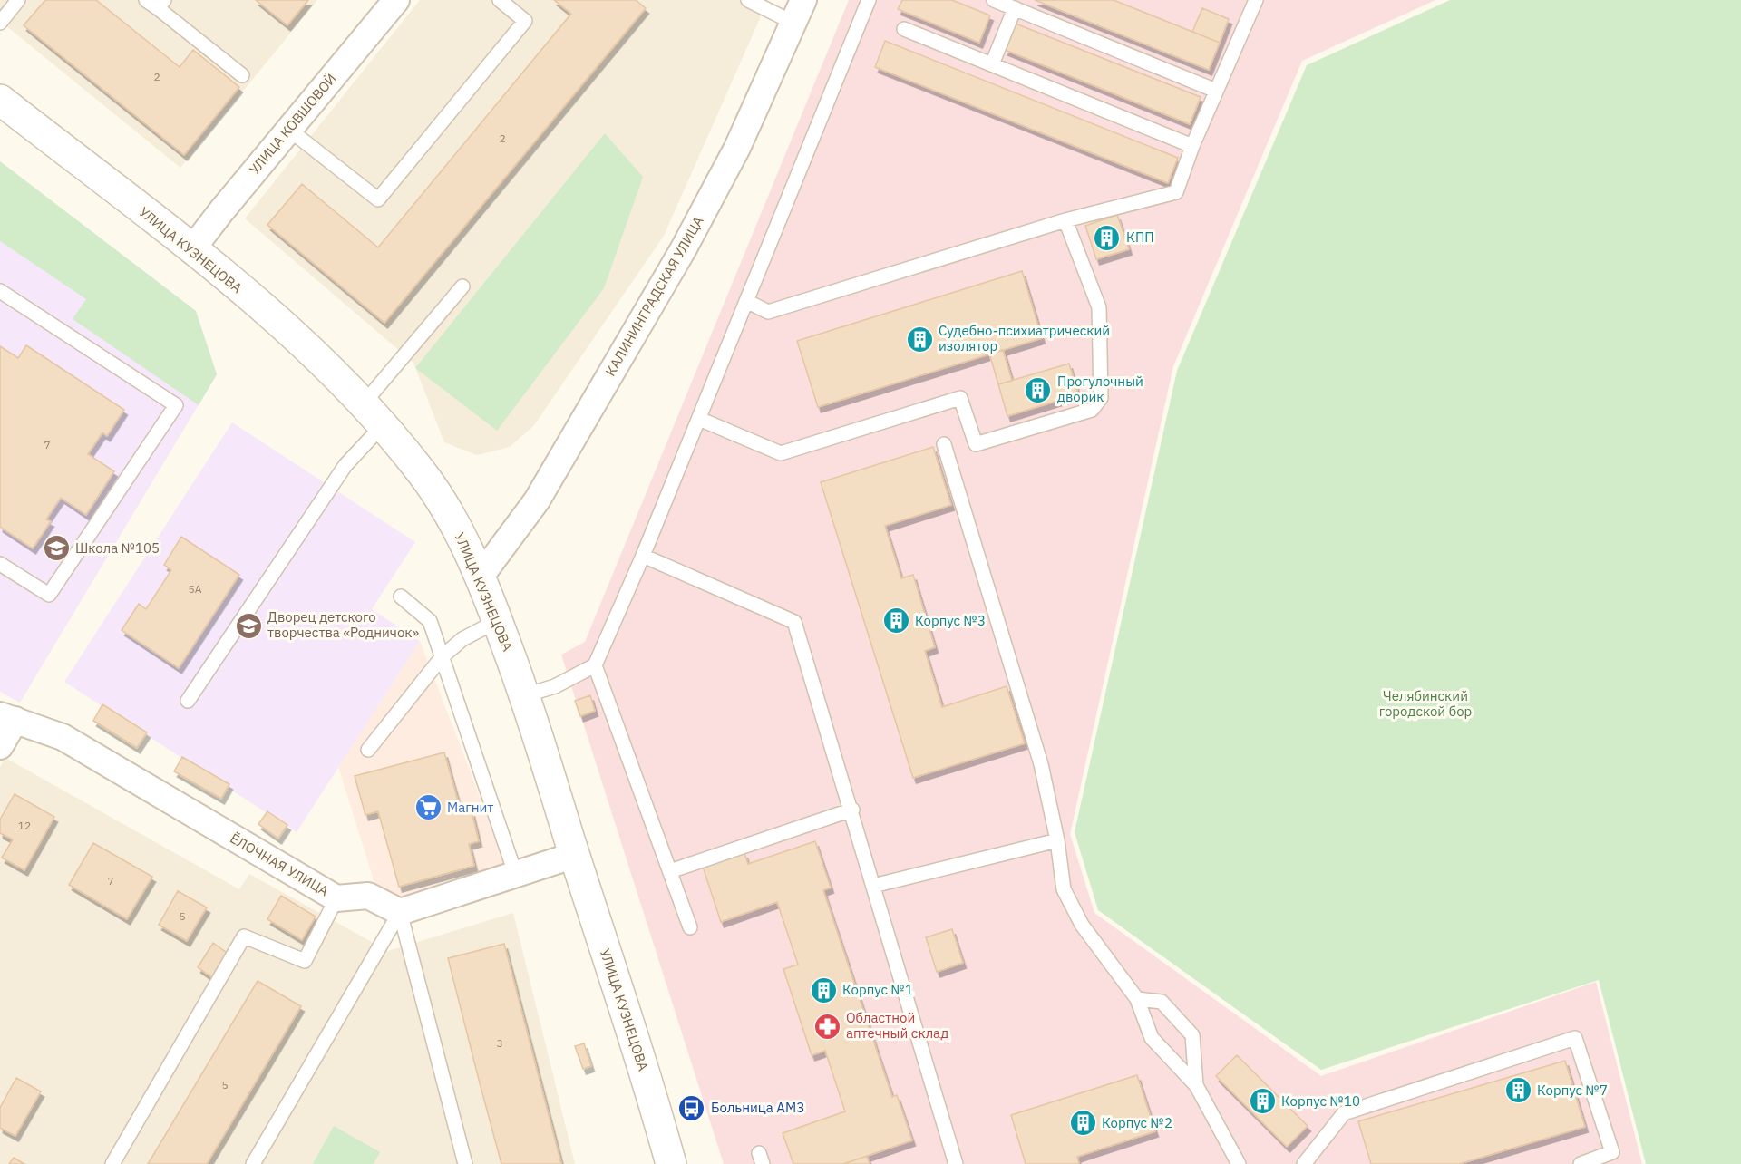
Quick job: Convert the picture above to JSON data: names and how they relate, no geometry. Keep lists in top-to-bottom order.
{
  "streets": {
    "street": [
      "УЛИЦА КОВШОВОЙ",
      "УЛИЦА КУЗНЕЦОВА",
      "КАЛИНИНГРАДСКАЯ УЛИЦА",
      "ЁЛОЧНАЯ УЛИЦА"
    ]
  },
  "crossings": [
    ["УЛИЦА КОВШОВОЙ", "УЛИЦА КУЗНЕЦОВА"],
    ["УЛИЦА КУЗНЕЦОВА", "КАЛИНИНГРАДСКАЯ УЛИЦА"]
  ],
  "parks": ["Челябинский городской бор"],
  "places": {
    "building": [
      "КПП",
      "Судебно-психиатрический изолятор",
      "Прогулочный дворик",
      "Корпус №3",
      "Корпус №1",
      "Корпус №7",
      "Корпус №10",
      "Корпус №2"
    ],
    "school or university": ["Школа №105", "Дворец детского творчества «Родничок»"],
    "supermarket": ["Магнит"],
    "pharmacy": ["Областной аптечный склад"],
    "bus stop": ["Больница АМЗ"]
  },
  "house_numbers": [
    "2",
    "2",
    "7",
    "5А",
    "12",
    "7",
    "5",
    "3",
    "5"
  ]
}
